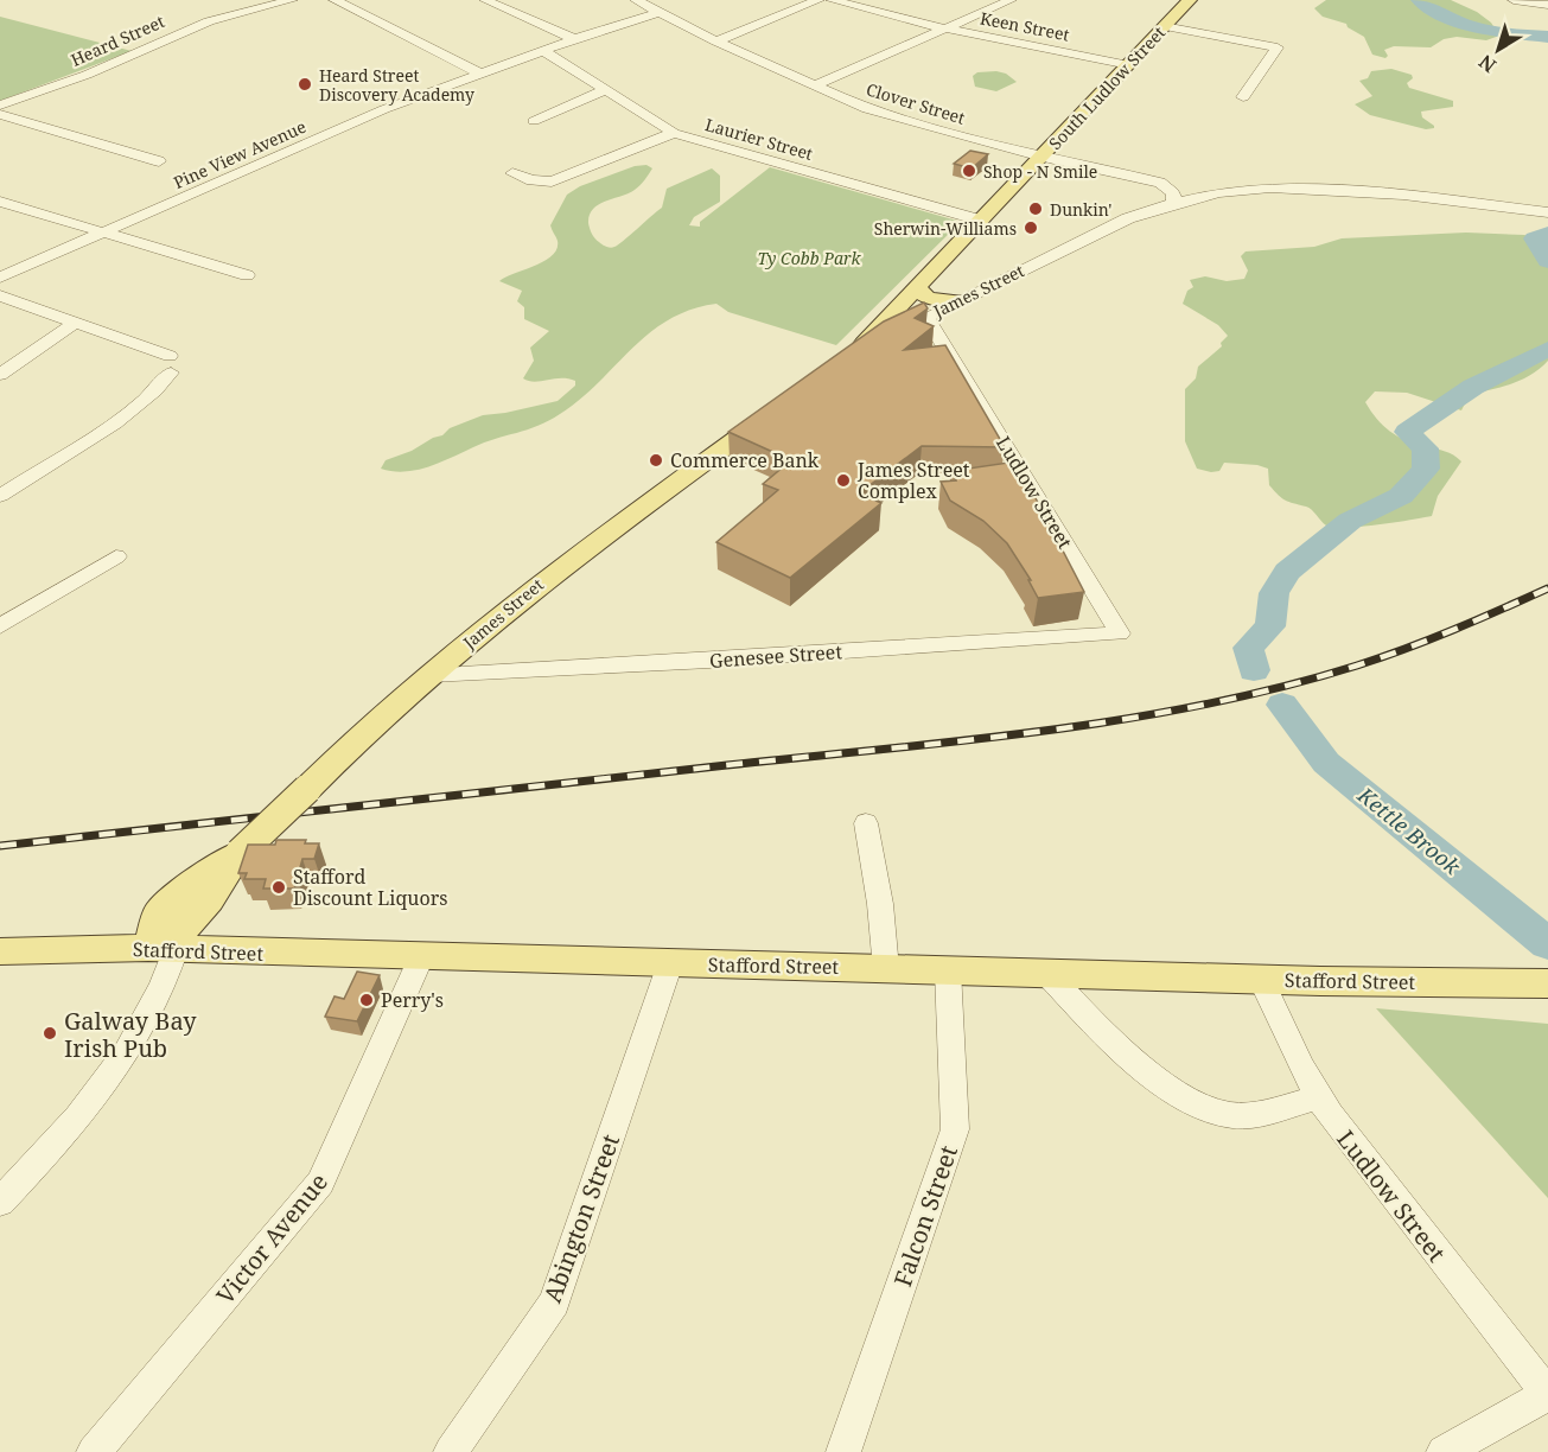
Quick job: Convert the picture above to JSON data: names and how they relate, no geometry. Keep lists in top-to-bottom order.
{
  "streets": {
    "main road": ["South Ludlow Street", "James Street", "Stafford Street"],
    "street": [
      "Keen Street",
      "Heard Street",
      "Clover Street",
      "Laurier Street",
      "Pine View Avenue",
      "Ludlow Street",
      "Genesee Street",
      "Falcon Street",
      "Abington Street",
      "Victor Avenue"
    ]
  },
  "crossings": [
    ["Keen Street", "South Ludlow Street"],
    ["South Ludlow Street", "Clover Street"],
    ["South Ludlow Street", "Laurier Street"],
    ["South Ludlow Street", "James Street"],
    ["Clover Street", "Pine View Avenue"],
    ["Clover Street", "James Street"],
    ["Laurier Street", "Pine View Avenue"],
    ["James Street", "Ludlow Street"],
    ["James Street", "Genesee Street"],
    ["James Street", "Stafford Street"],
    ["Ludlow Street", "Genesee Street"],
    ["Ludlow Street", "Stafford Street"],
    ["Stafford Street", "Falcon Street"],
    ["Stafford Street", "Abington Street"],
    ["Stafford Street", "Victor Avenue"]
  ],
  "water": ["Kettle Brook"],
  "parks": ["Ty Cobb Park"],
  "places": [
    "Heard Street Discovery Academy",
    "Shop - N Smile",
    "Dunkin'",
    "Sherwin-Williams",
    "Commerce Bank",
    "James Street Complex",
    "Stafford Discount Liquors",
    "Perry's",
    "Galway Bay Irish Pub"
  ],
  "north": "bottom left"
}
